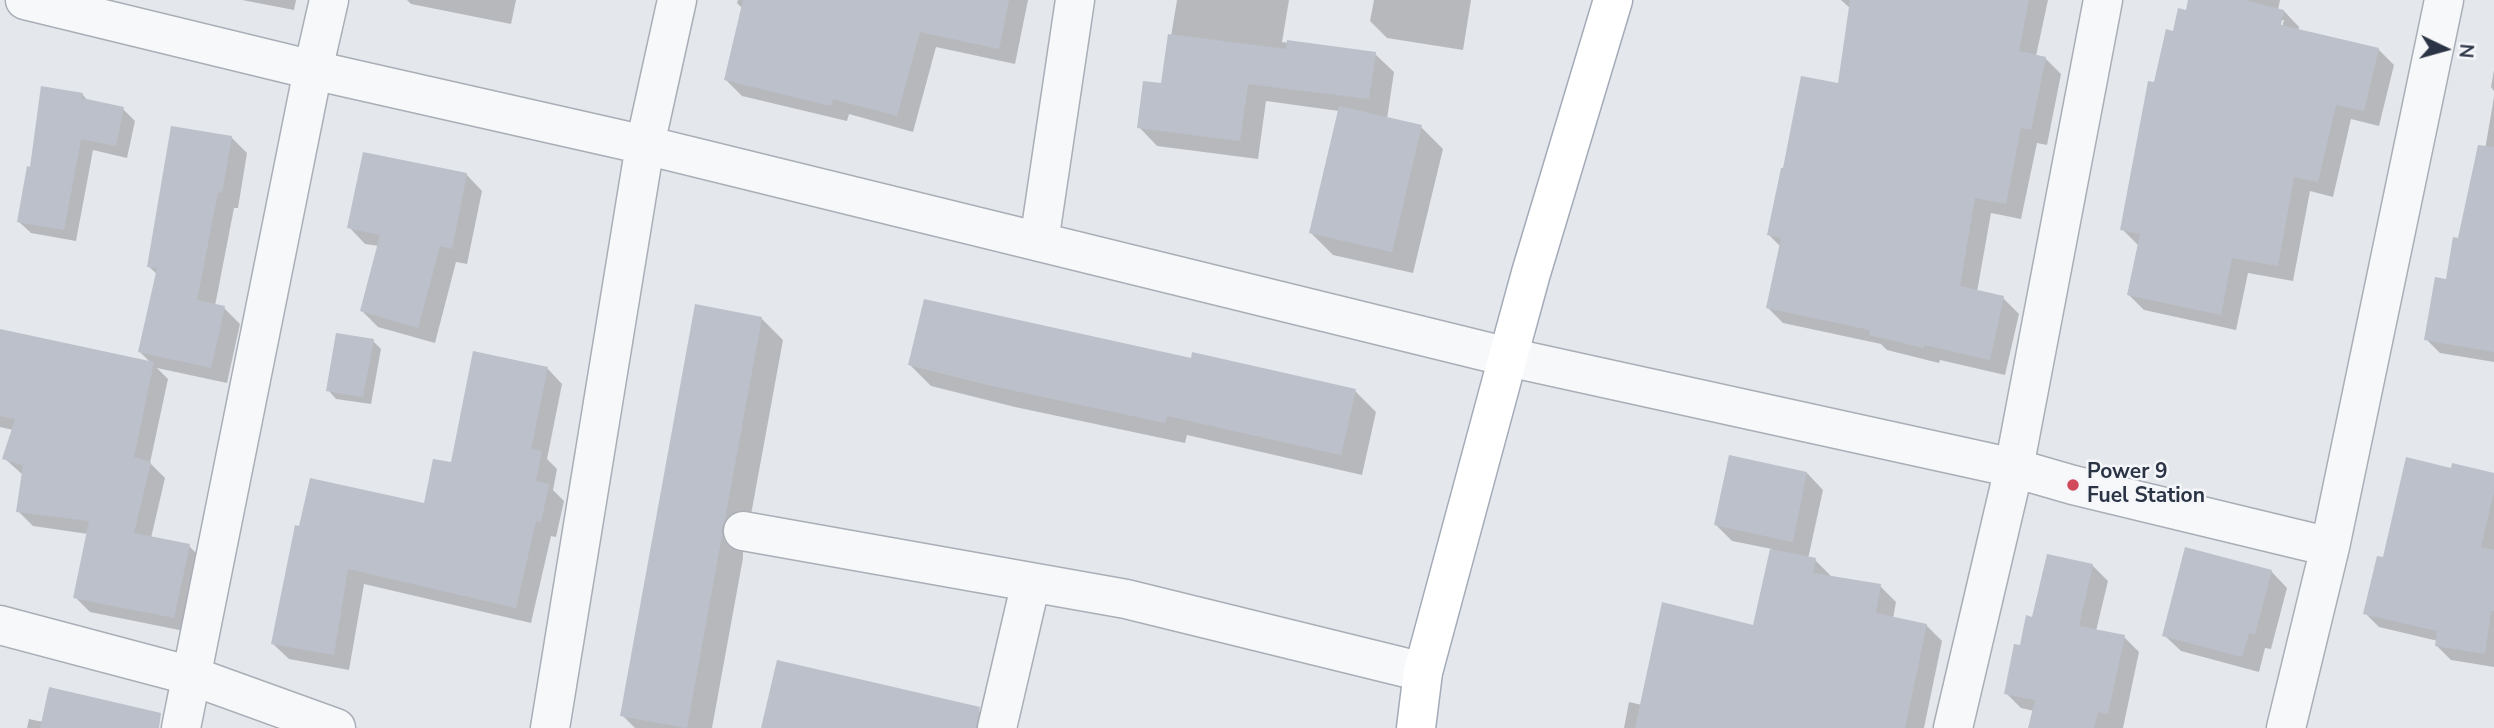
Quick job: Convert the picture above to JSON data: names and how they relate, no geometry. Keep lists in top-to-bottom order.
{
  "places": ["Power 9 Fuel Station"],
  "north": "right"
}
